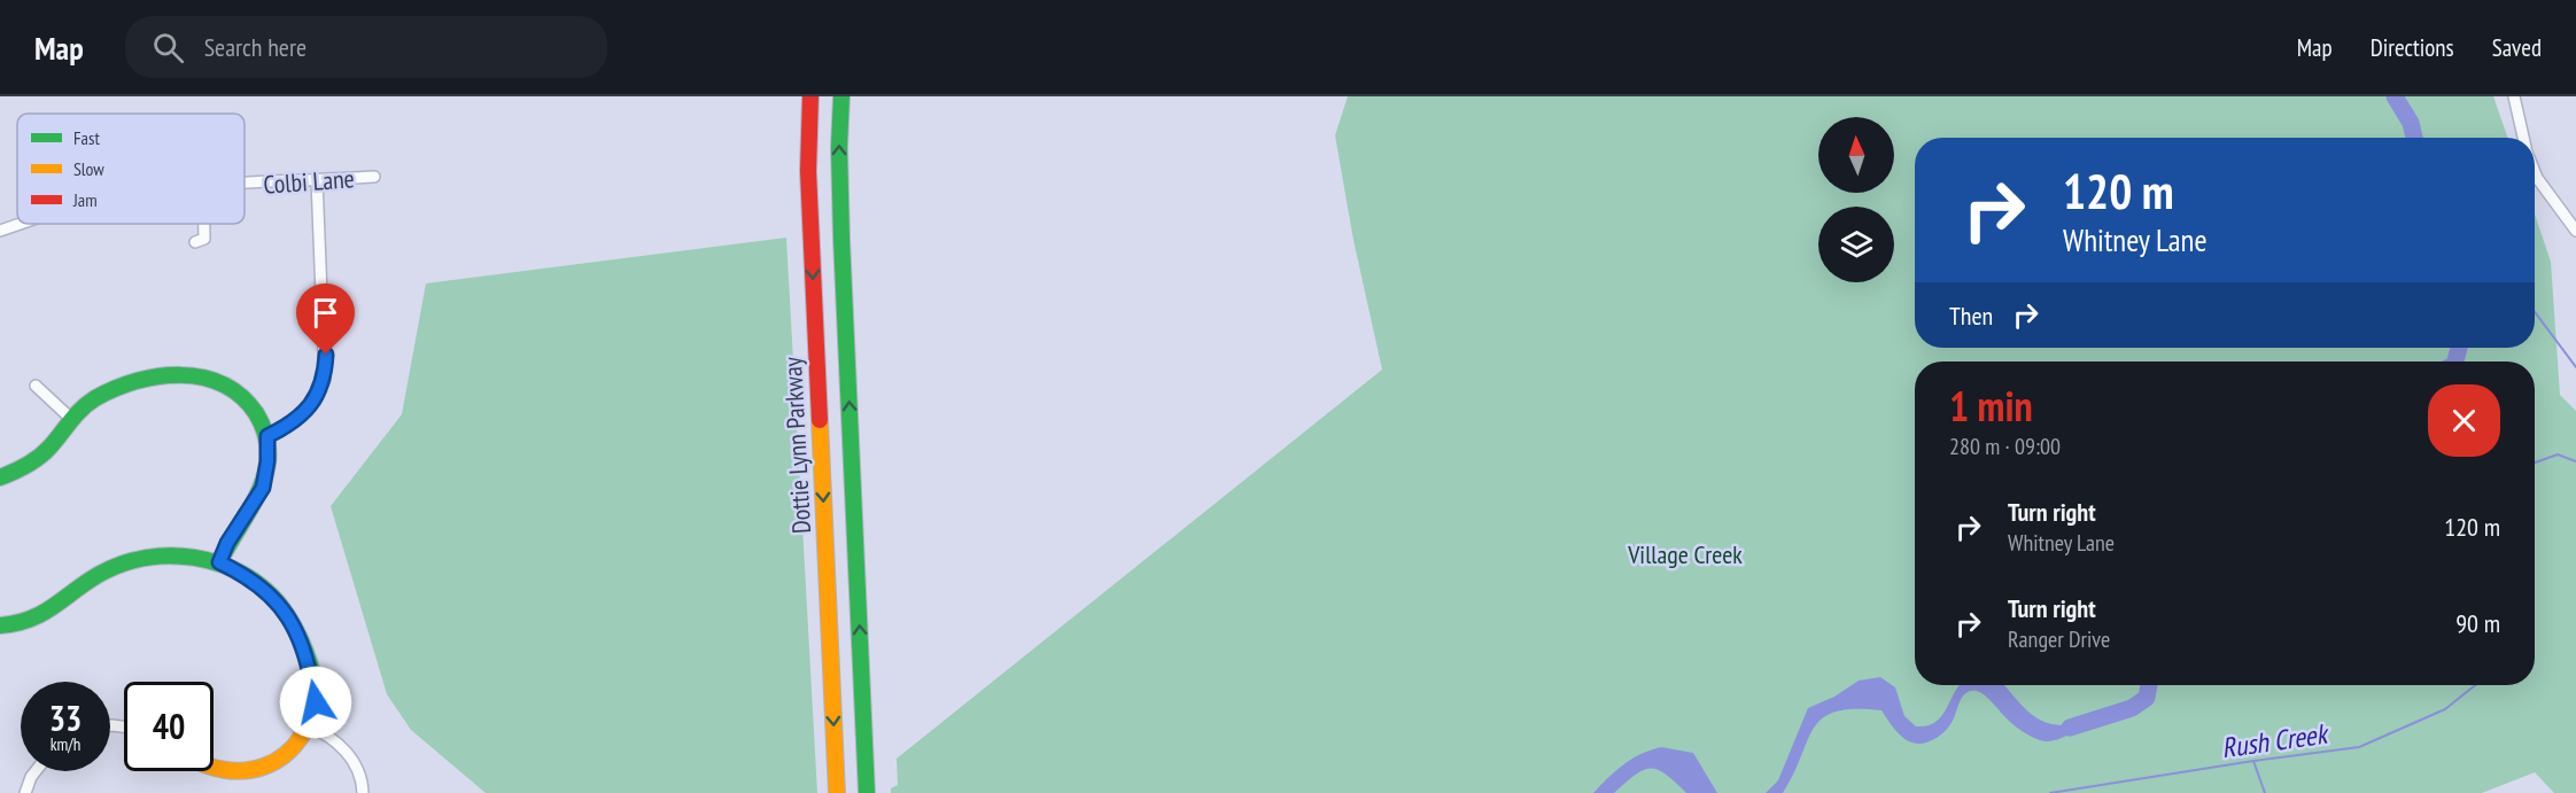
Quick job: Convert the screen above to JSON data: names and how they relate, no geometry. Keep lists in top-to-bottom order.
{
  "streets": {
    "main road": ["Dottie Lynn Parkway"],
    "street": ["Colbi Lane"]
  },
  "water": ["Rush Creek"],
  "parks": ["Village Creek"],
  "legend": ["Fast", "Slow", "Jam"],
  "north": "top",
  "page": {
    "header": "Map",
    "search": "Search here",
    "nav": ["Map", "Directions", "Saved"],
    "turn": ["120 m", "Whitney Lane"],
    "then": "Then",
    "heading": ["1 min", "280 m · 09:00"],
    "list": [
      {
        "name": "Turn right",
        "note": "Whitney Lane",
        "value": "120 m"
      },
      {
        "name": "Turn right",
        "note": "Ranger Drive",
        "value": "90 m"
      }
    ],
    "speed": "33 km/h",
    "limit": "40"
  }
}
